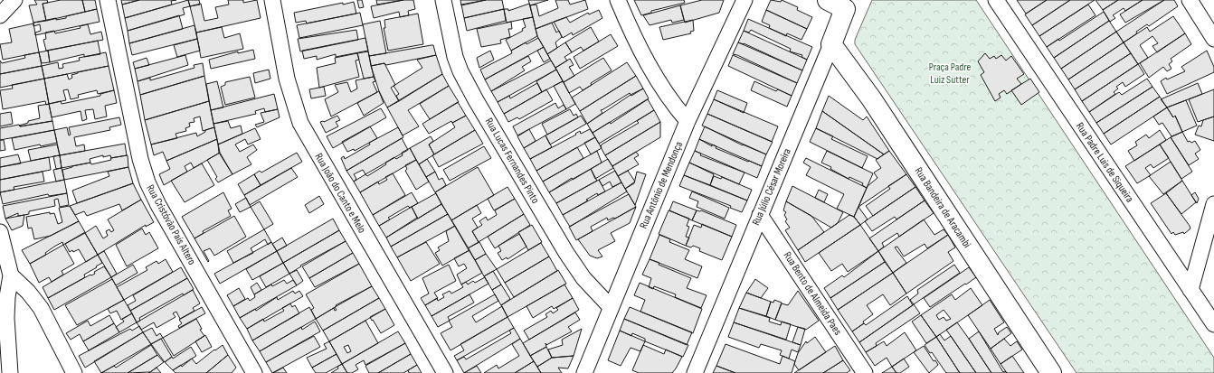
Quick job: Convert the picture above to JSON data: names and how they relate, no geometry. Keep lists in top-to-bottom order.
{
  "streets": {
    "street": [
      "Rua Lucas Fernandes Pinto",
      "Rua Padre Luis de Siqueira",
      "Rua Antônio de Mendonça",
      "Rua Júlio César Moreira",
      "Rua João do Canto e Melo",
      "Rua Bandeira de Aracambi",
      "Rua Cristóvão País Altero",
      "Rua Bento de Almeida Paes"
    ]
  },
  "crossings": [
    ["Rua Lucas Fernandes Pinto", "Rua Antônio de Mendonça"],
    ["Rua Júlio César Moreira", "Rua Bandeira de Aracambi"],
    ["Rua Júlio César Moreira", "Rua Bento de Almeida Paes"]
  ],
  "parks": ["Praça Padre Luiz Sutter"]
}
